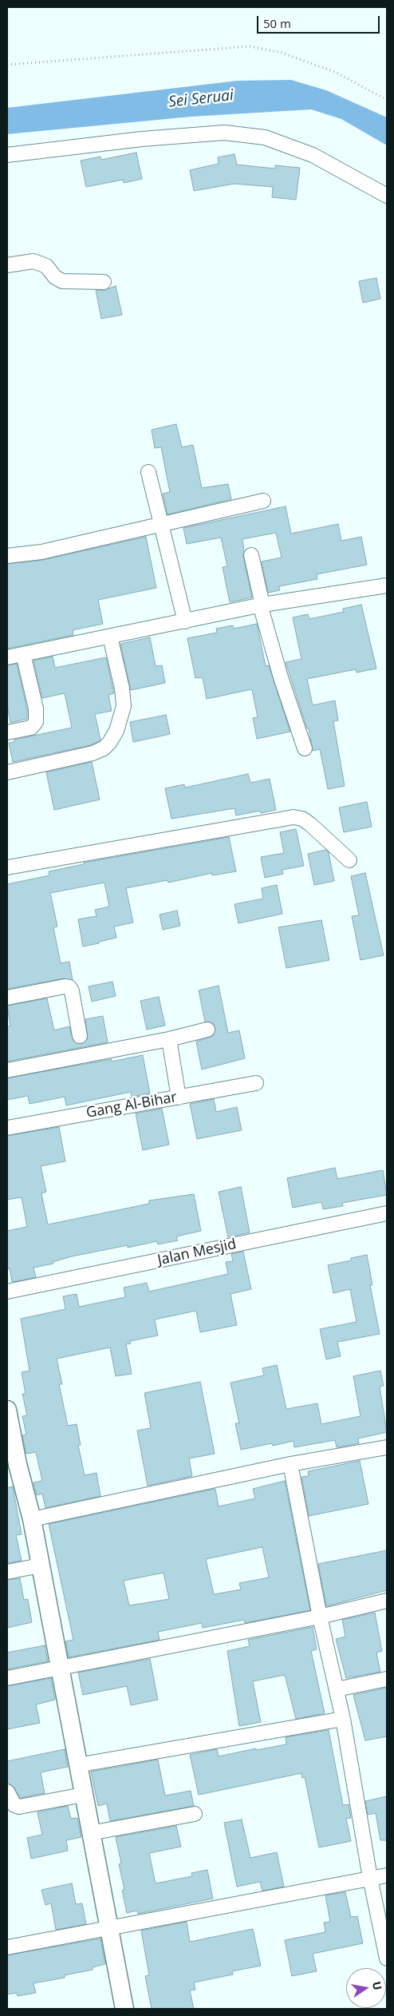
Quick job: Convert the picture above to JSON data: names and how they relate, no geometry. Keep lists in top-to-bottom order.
{
  "streets": {
    "street": ["Gang Al-Bihar", "Jalan Mesjid"]
  },
  "water": ["Sei Seruai"],
  "scale_bar": "50 m",
  "north": "right"
}
